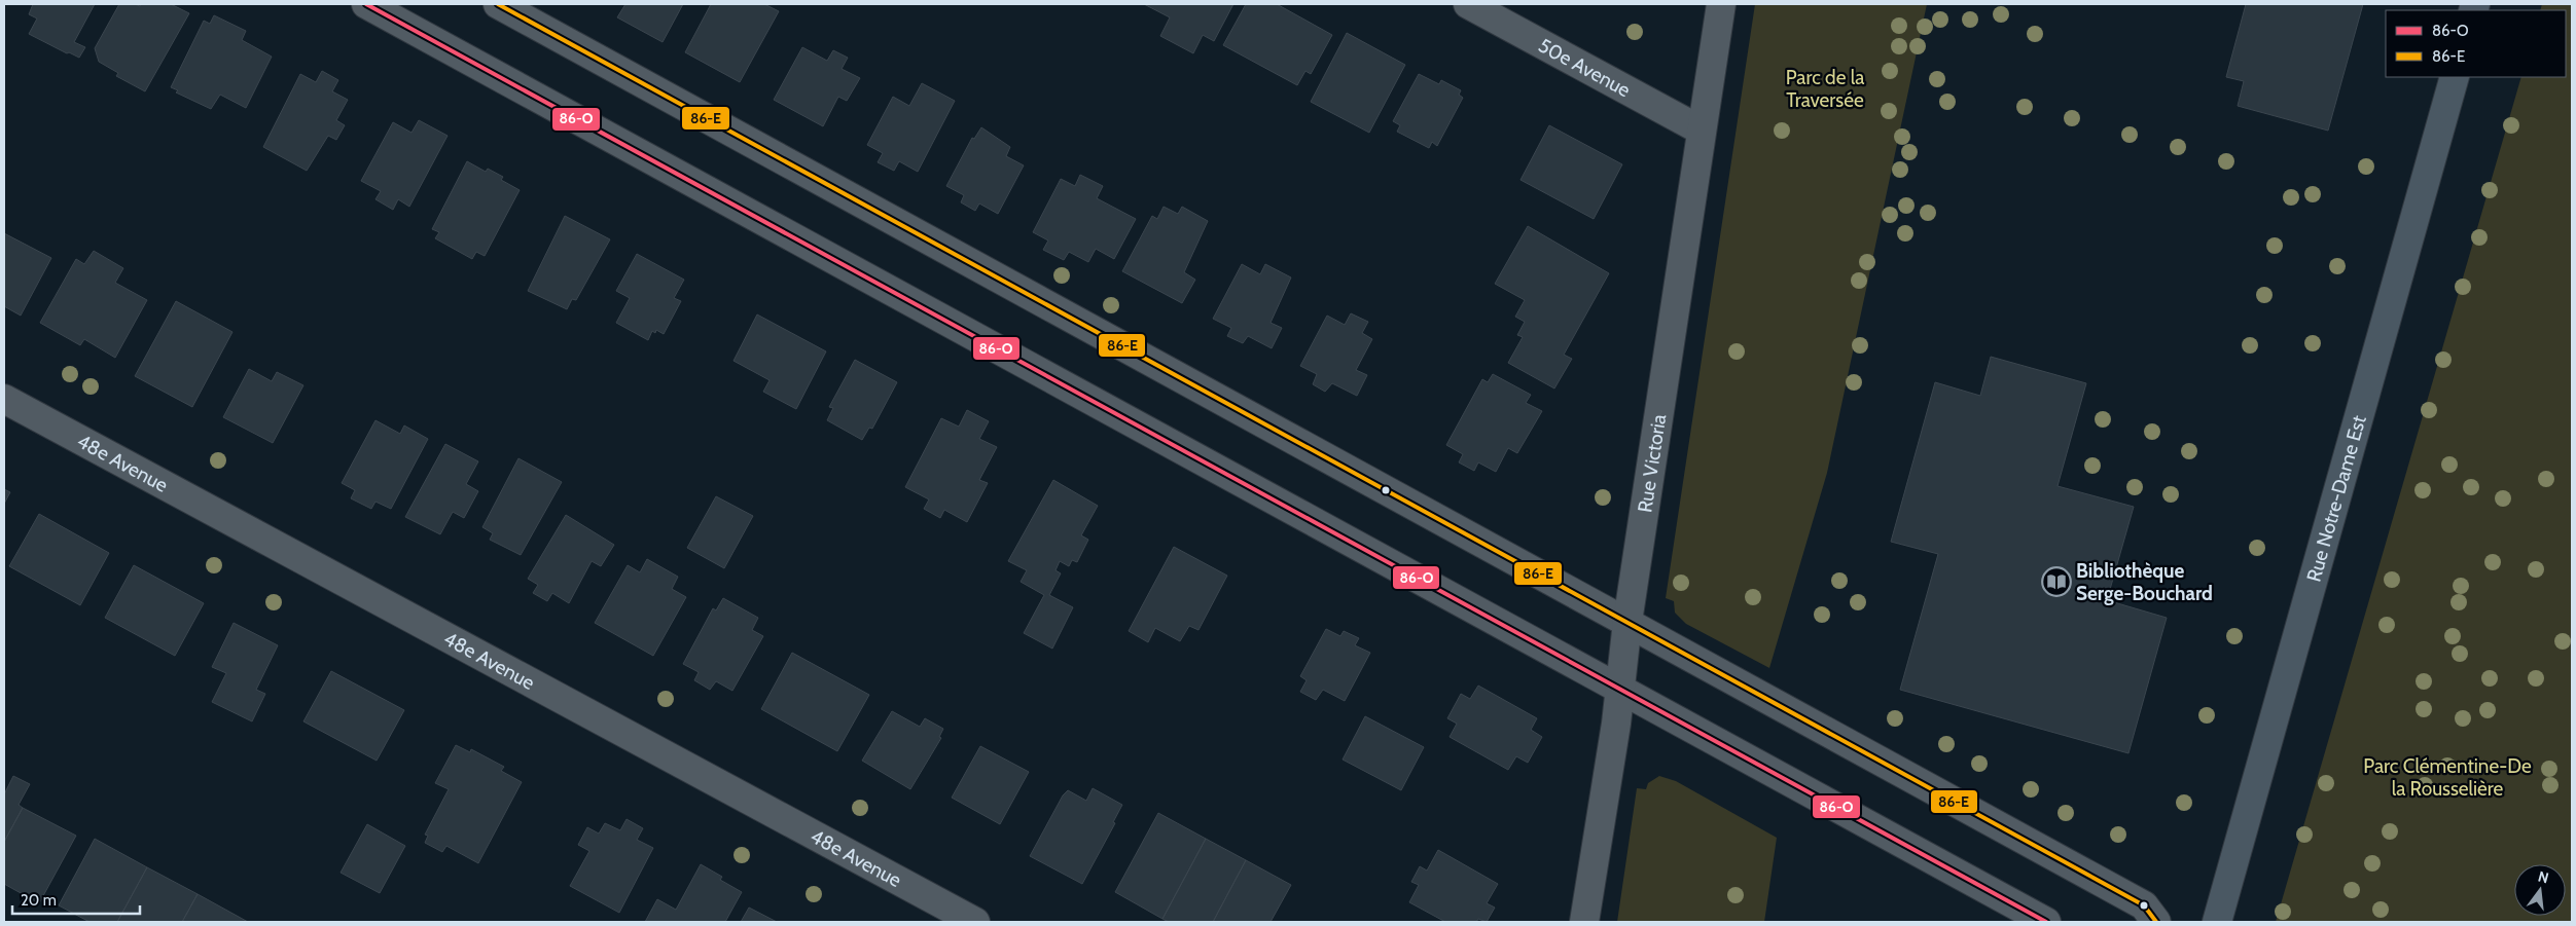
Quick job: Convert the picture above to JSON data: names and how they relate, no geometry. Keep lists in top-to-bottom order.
{
  "streets": {
    "main road": ["Rue Notre-Dame Est"],
    "street": ["50e Avenue", "Rue Victoria", "48e Avenue"]
  },
  "crossings": [
    ["50e Avenue", "Rue Victoria"]
  ],
  "parks": ["Parc de la Traversée", "Parc Clémentine-De la Rousselière"],
  "places": {
    "library": ["Bibliothèque Serge-Bouchard"]
  },
  "lines": ["transit line 86-O", "transit line 86-E"],
  "legend": ["86-O", "86-E"],
  "scale_bar": "20 m",
  "north": "top"
}
